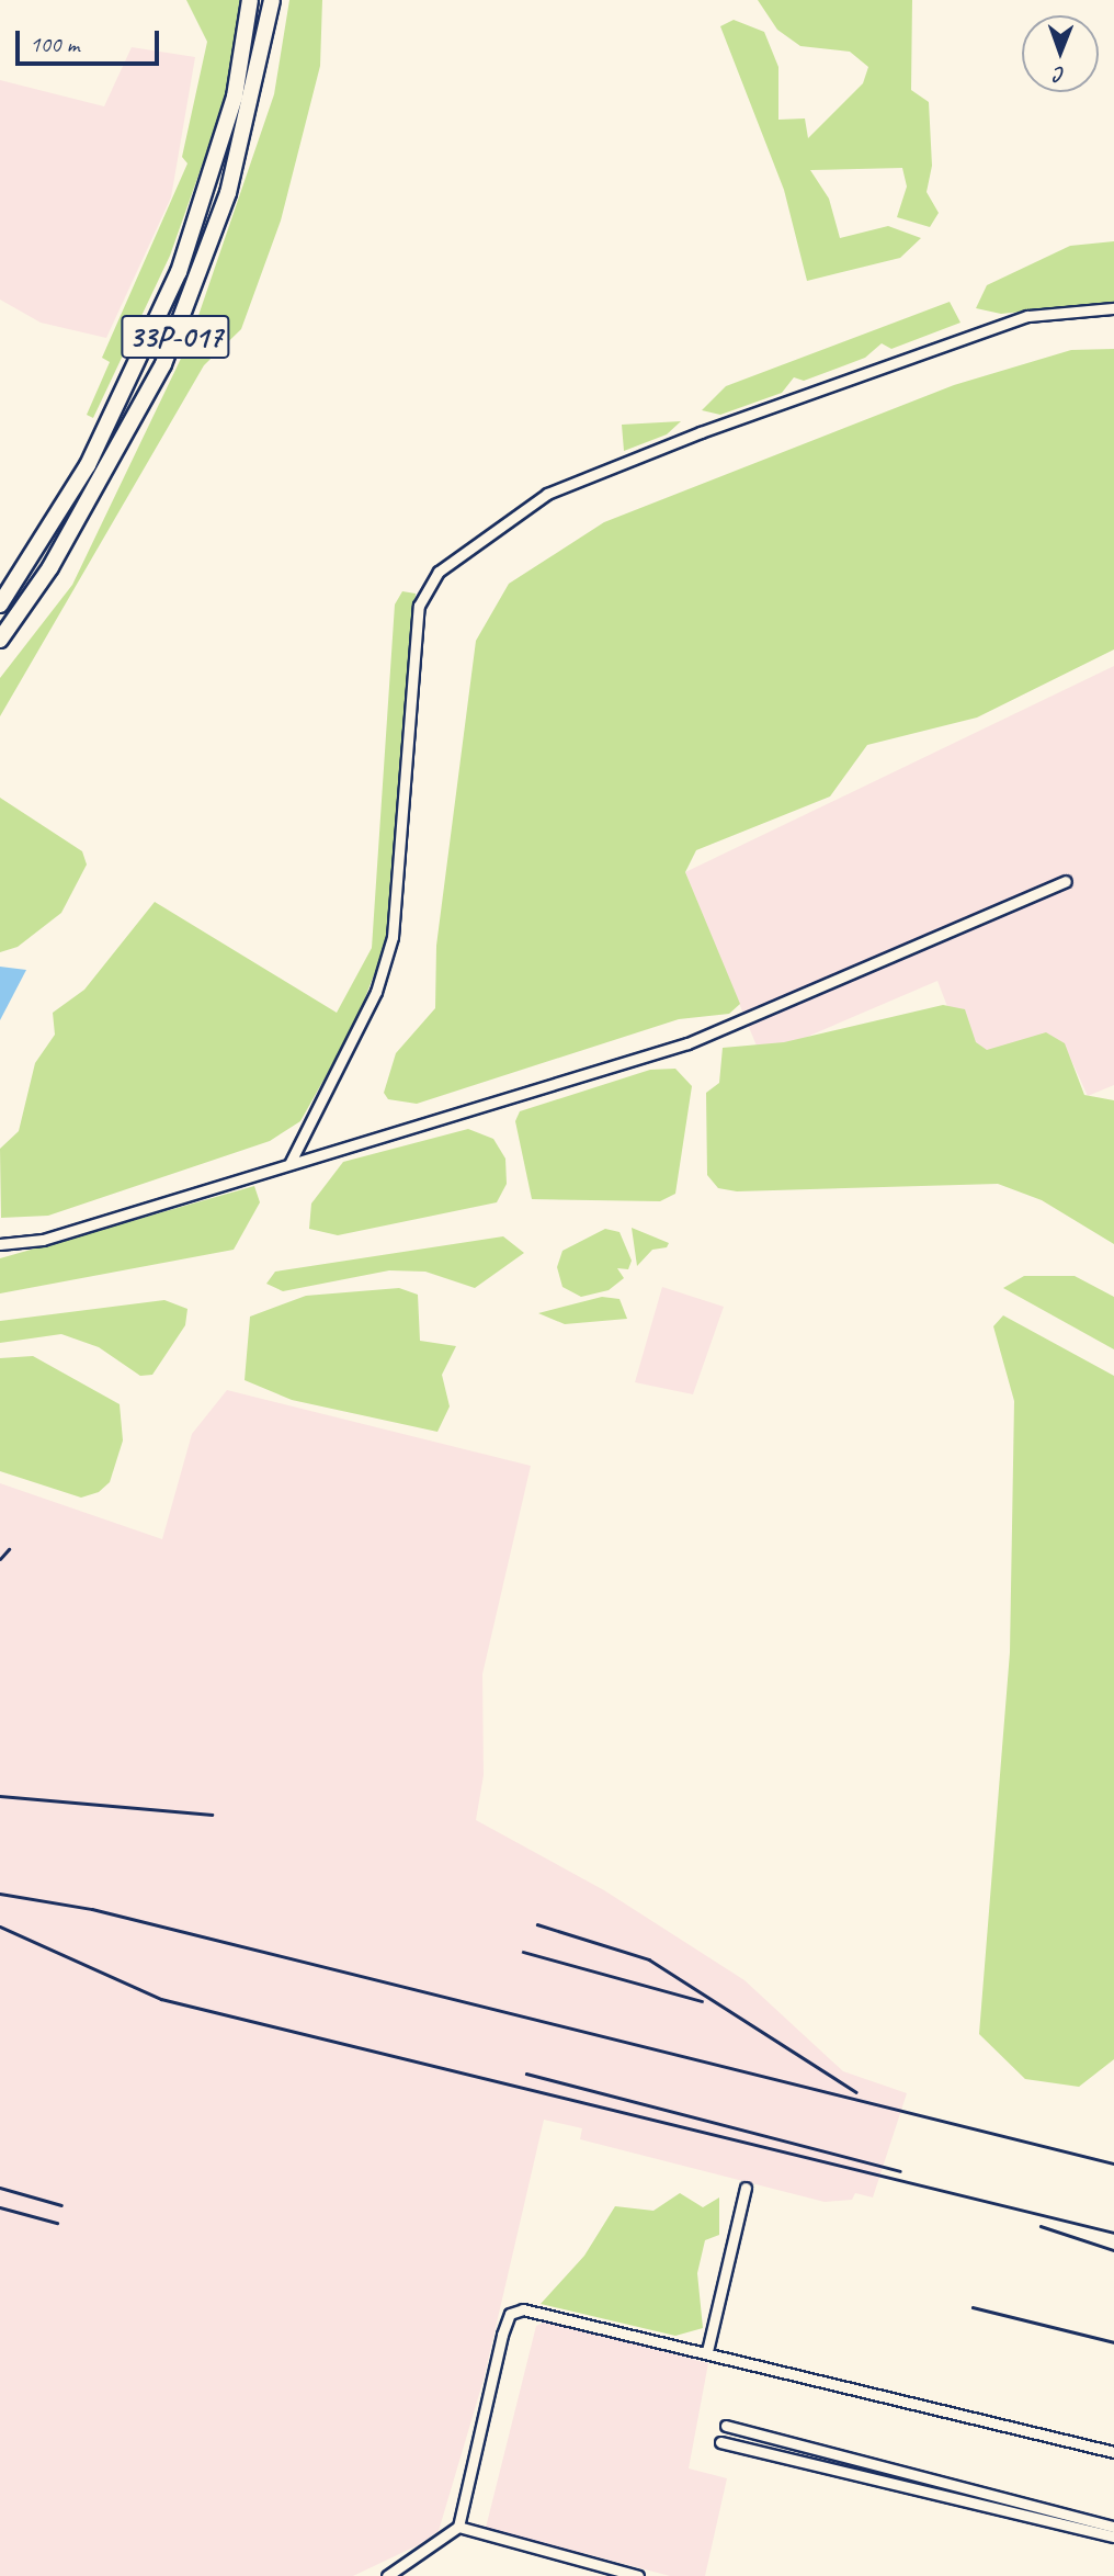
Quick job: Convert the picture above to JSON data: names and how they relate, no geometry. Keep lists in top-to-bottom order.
{
  "streets": {
    "highway": ["33Р-017"]
  },
  "scale_bar": "100 m",
  "north": "bottom"
}
